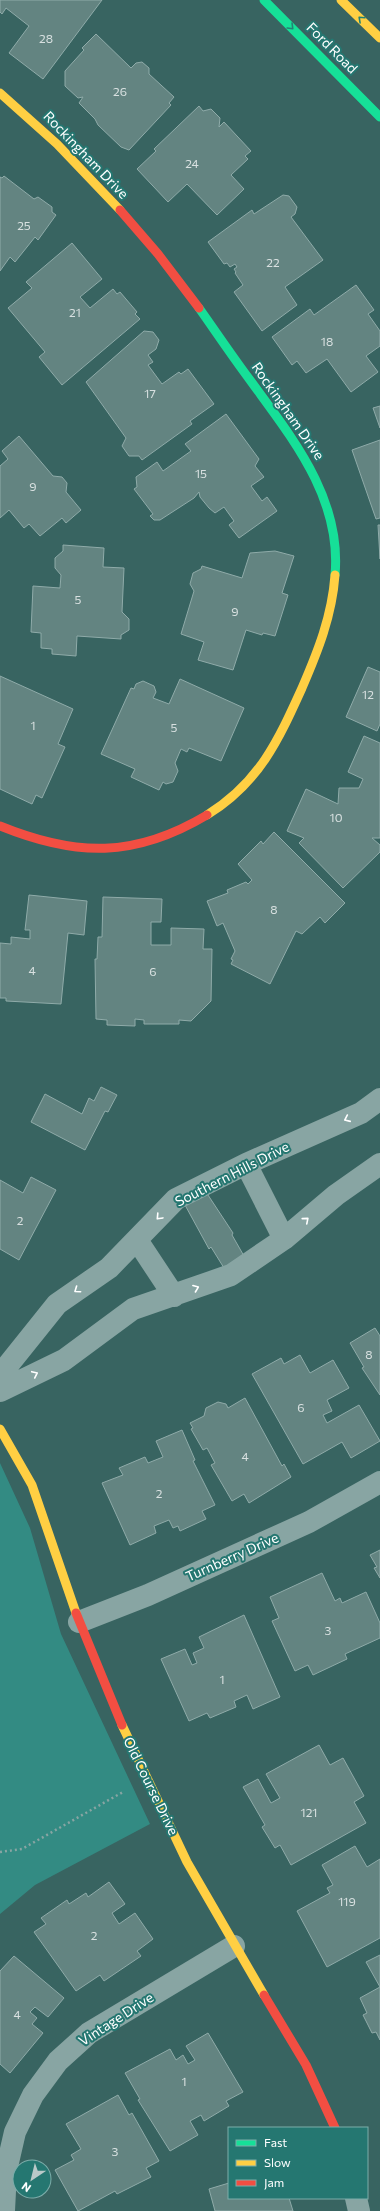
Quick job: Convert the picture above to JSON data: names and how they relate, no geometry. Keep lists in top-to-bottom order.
{
  "streets": {
    "street": [
      "Ford Road",
      "Rockingham Drive",
      "Southern Hills Drive",
      "Turnberry Drive",
      "Old Course Drive",
      "Vintage Drive"
    ]
  },
  "crossings": [
    ["Turnberry Drive", "Old Course Drive"],
    ["Old Course Drive", "Vintage Drive"]
  ],
  "house_numbers": [
    "28",
    "26",
    "24",
    "25",
    "22",
    "21",
    "18",
    "17",
    "15",
    "9",
    "5",
    "9",
    "12",
    "1",
    "5",
    "10",
    "8",
    "4",
    "6",
    "2",
    "8",
    "6",
    "4",
    "2",
    "3",
    "1",
    "121",
    "119",
    "2",
    "4",
    "1",
    "3"
  ],
  "legend": ["Fast", "Slow", "Jam"],
  "north": "bottom left"
}
